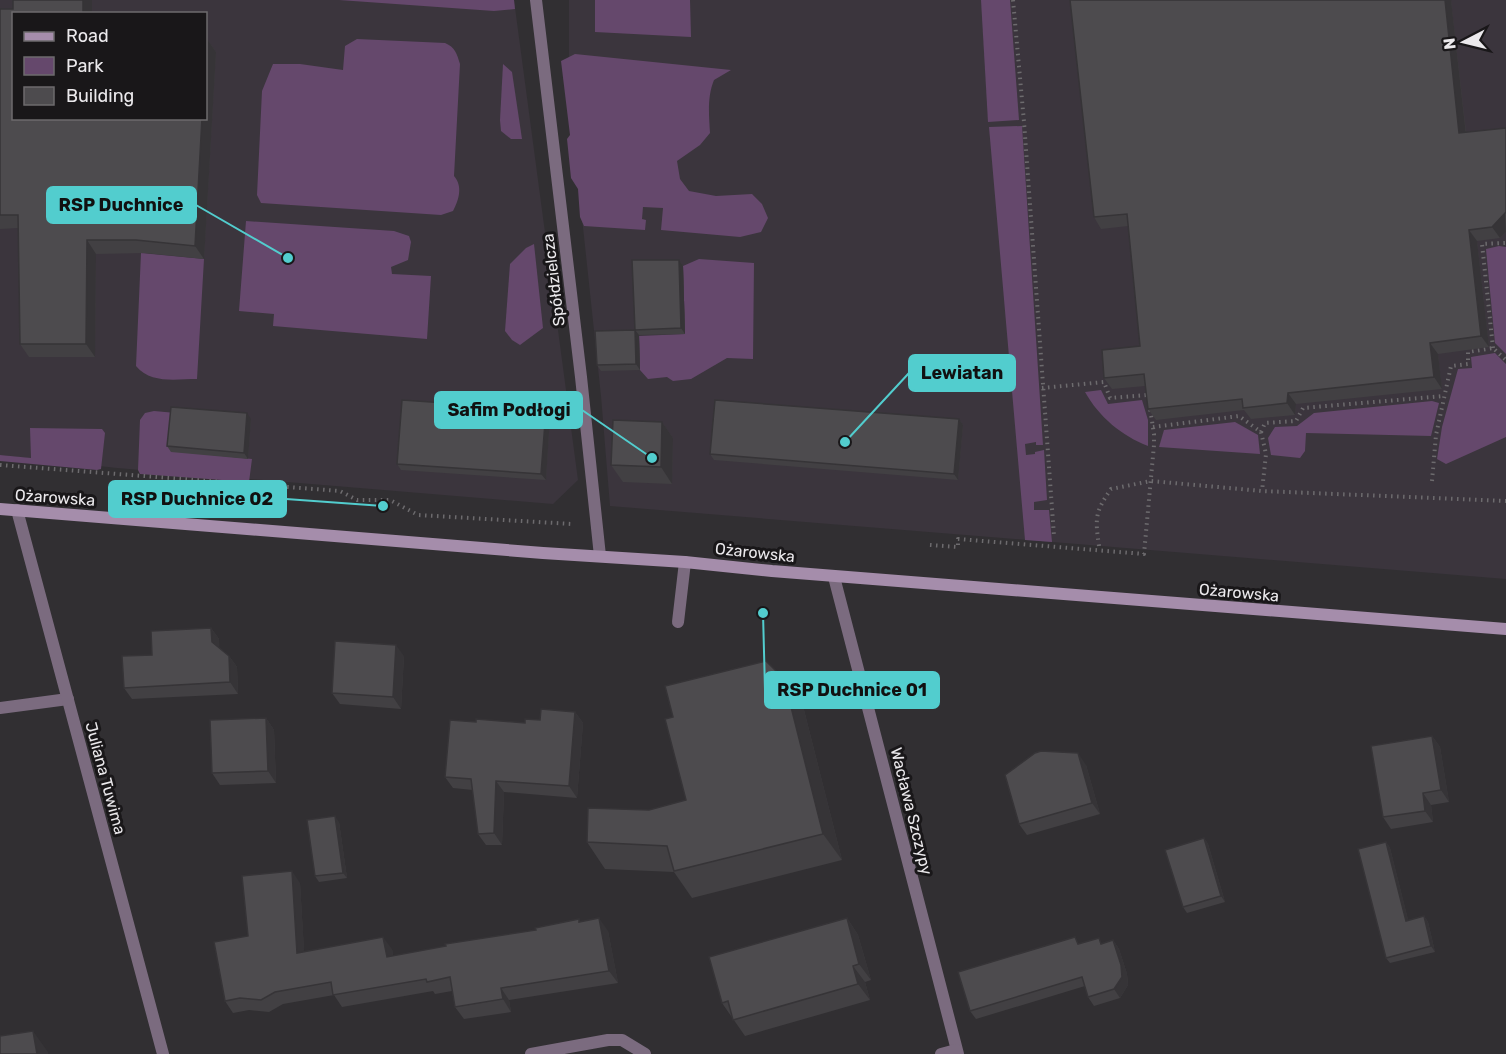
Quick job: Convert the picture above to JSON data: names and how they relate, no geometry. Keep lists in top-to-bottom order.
{
  "streets": {
    "main road": ["Ożarowska"],
    "street": ["Spółdzielcza", "Juliana Tuwima", "Wacława Szczypy"]
  },
  "crossings": [
    ["Spółdzielcza", "Ożarowska"],
    ["Ożarowska", "Juliana Tuwima"],
    ["Ożarowska", "Wacława Szczypy"]
  ],
  "places": [
    "RSP Duchnice",
    "Lewiatan",
    "Safim Podłogi",
    "RSP Duchnice 02",
    "RSP Duchnice 01"
  ],
  "legend": ["Road", "Park", "Building"],
  "north": "left"
}
